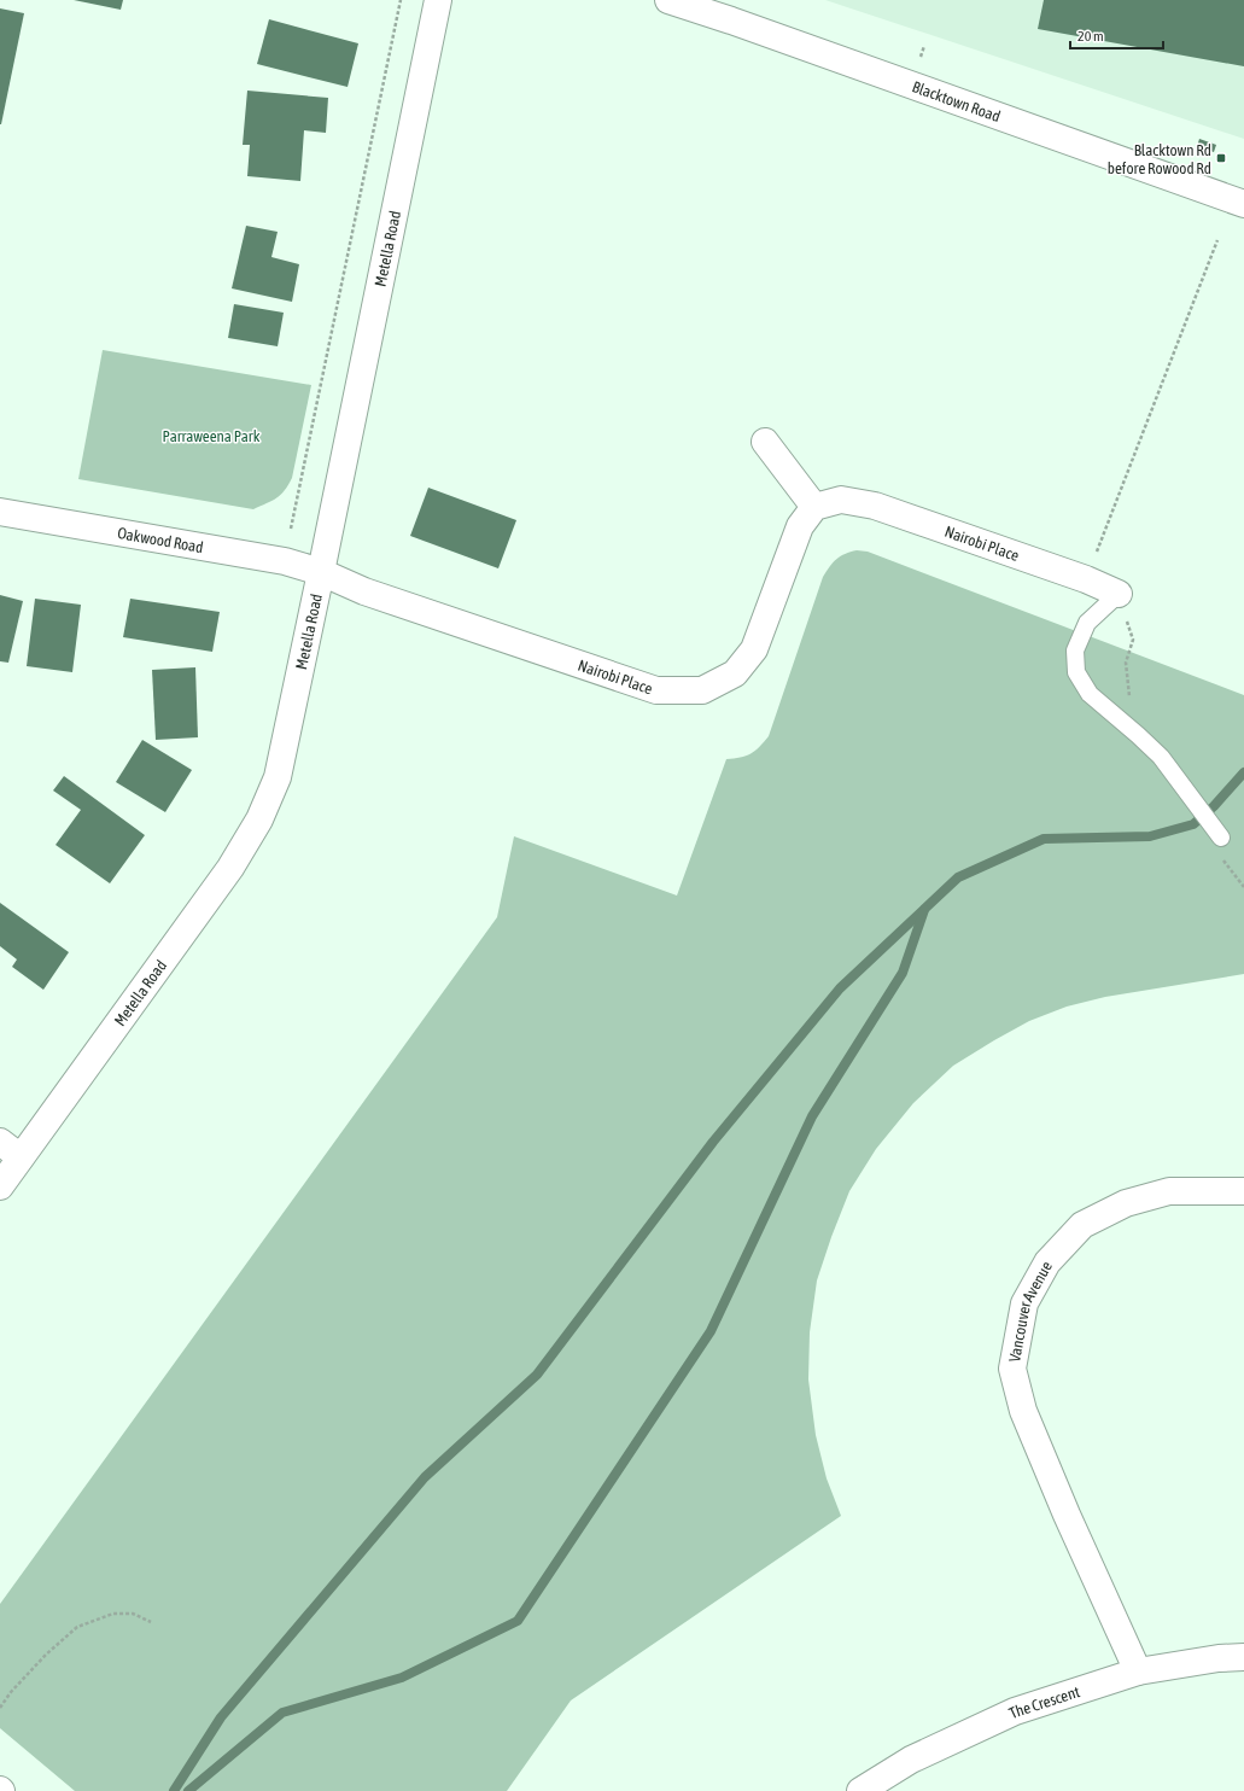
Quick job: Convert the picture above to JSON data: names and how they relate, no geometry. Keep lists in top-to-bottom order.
{
  "streets": {
    "street": [
      "Blacktown Road",
      "Metella Road",
      "Oakwood Road",
      "Nairobi Place",
      "Vancouver Avenue",
      "The Crescent"
    ]
  },
  "crossings": [
    ["Metella Road", "Oakwood Road"],
    ["Metella Road", "Nairobi Place"],
    ["Oakwood Road", "Nairobi Place"],
    ["Vancouver Avenue", "The Crescent"]
  ],
  "parks": ["Parraweena Park"],
  "places": {
    "transit": ["Blacktown Rd before Rowood Rd"]
  },
  "scale_bar": "20 m"
}
